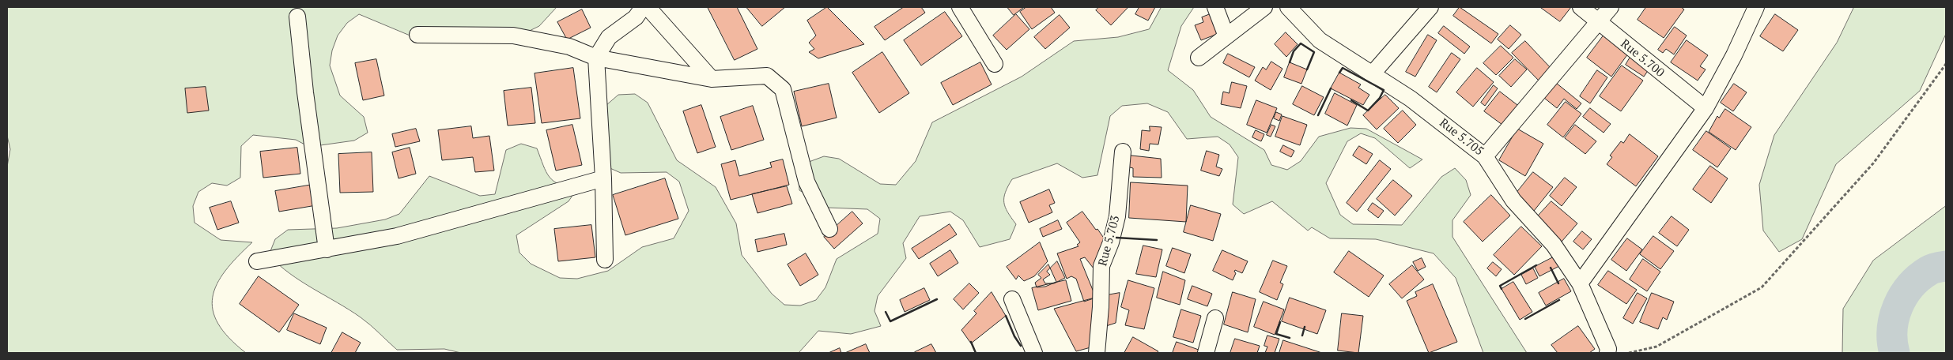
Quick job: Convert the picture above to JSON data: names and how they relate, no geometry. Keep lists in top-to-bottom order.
{
  "streets": {
    "street": ["Rue 5.700", "Rue 5.705", "Rue 5.703"]
  }
}
